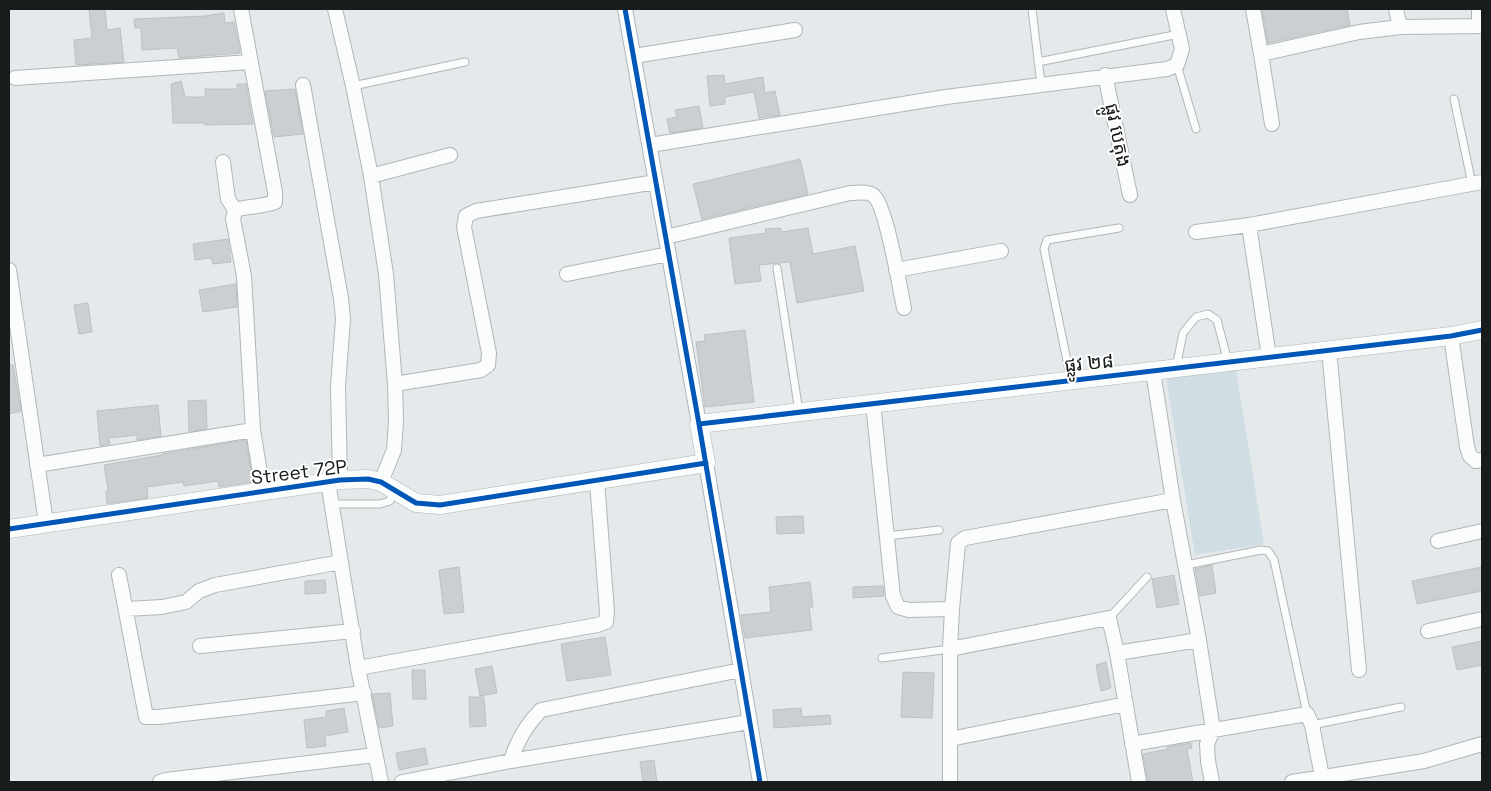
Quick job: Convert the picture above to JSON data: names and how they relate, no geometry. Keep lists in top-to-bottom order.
{
  "streets": {
    "street": ["ផ្លូវ បេតុង", "ផ្លូវ ២៨", "Street 72P"]
  }
}
